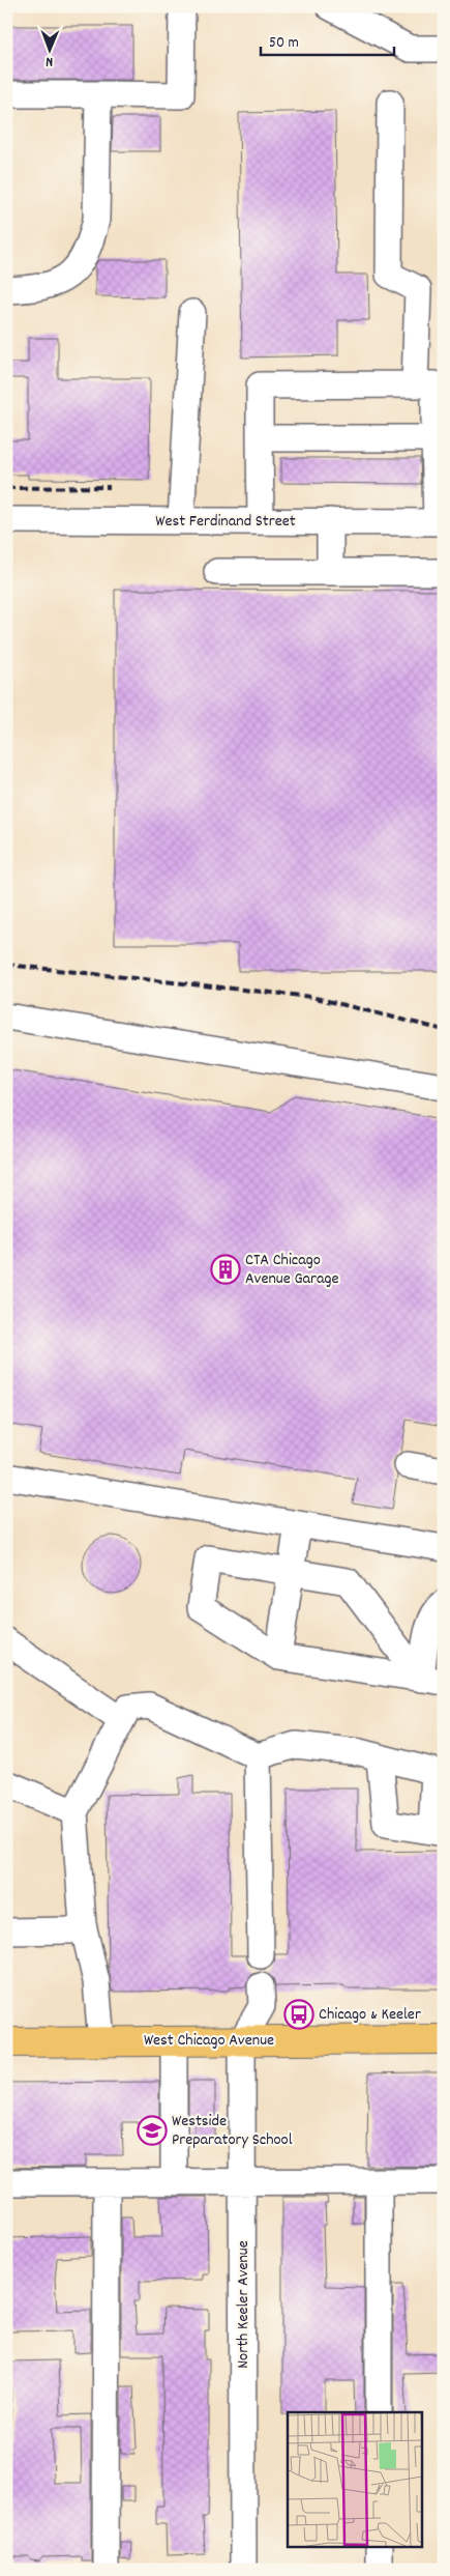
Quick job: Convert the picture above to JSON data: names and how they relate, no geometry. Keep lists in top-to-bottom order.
{
  "streets": {
    "main road": ["West Chicago Avenue"],
    "street": ["West Ferdinand Street", "North Keeler Avenue"]
  },
  "crossings": [
    ["West Chicago Avenue", "North Keeler Avenue"]
  ],
  "places": {
    "building": ["CTA Chicago Avenue Garage"],
    "bus stop": ["Chicago & Keeler"],
    "school or university": ["Westside Preparatory School"]
  },
  "scale_bar": "50 m",
  "north": "bottom"
}
